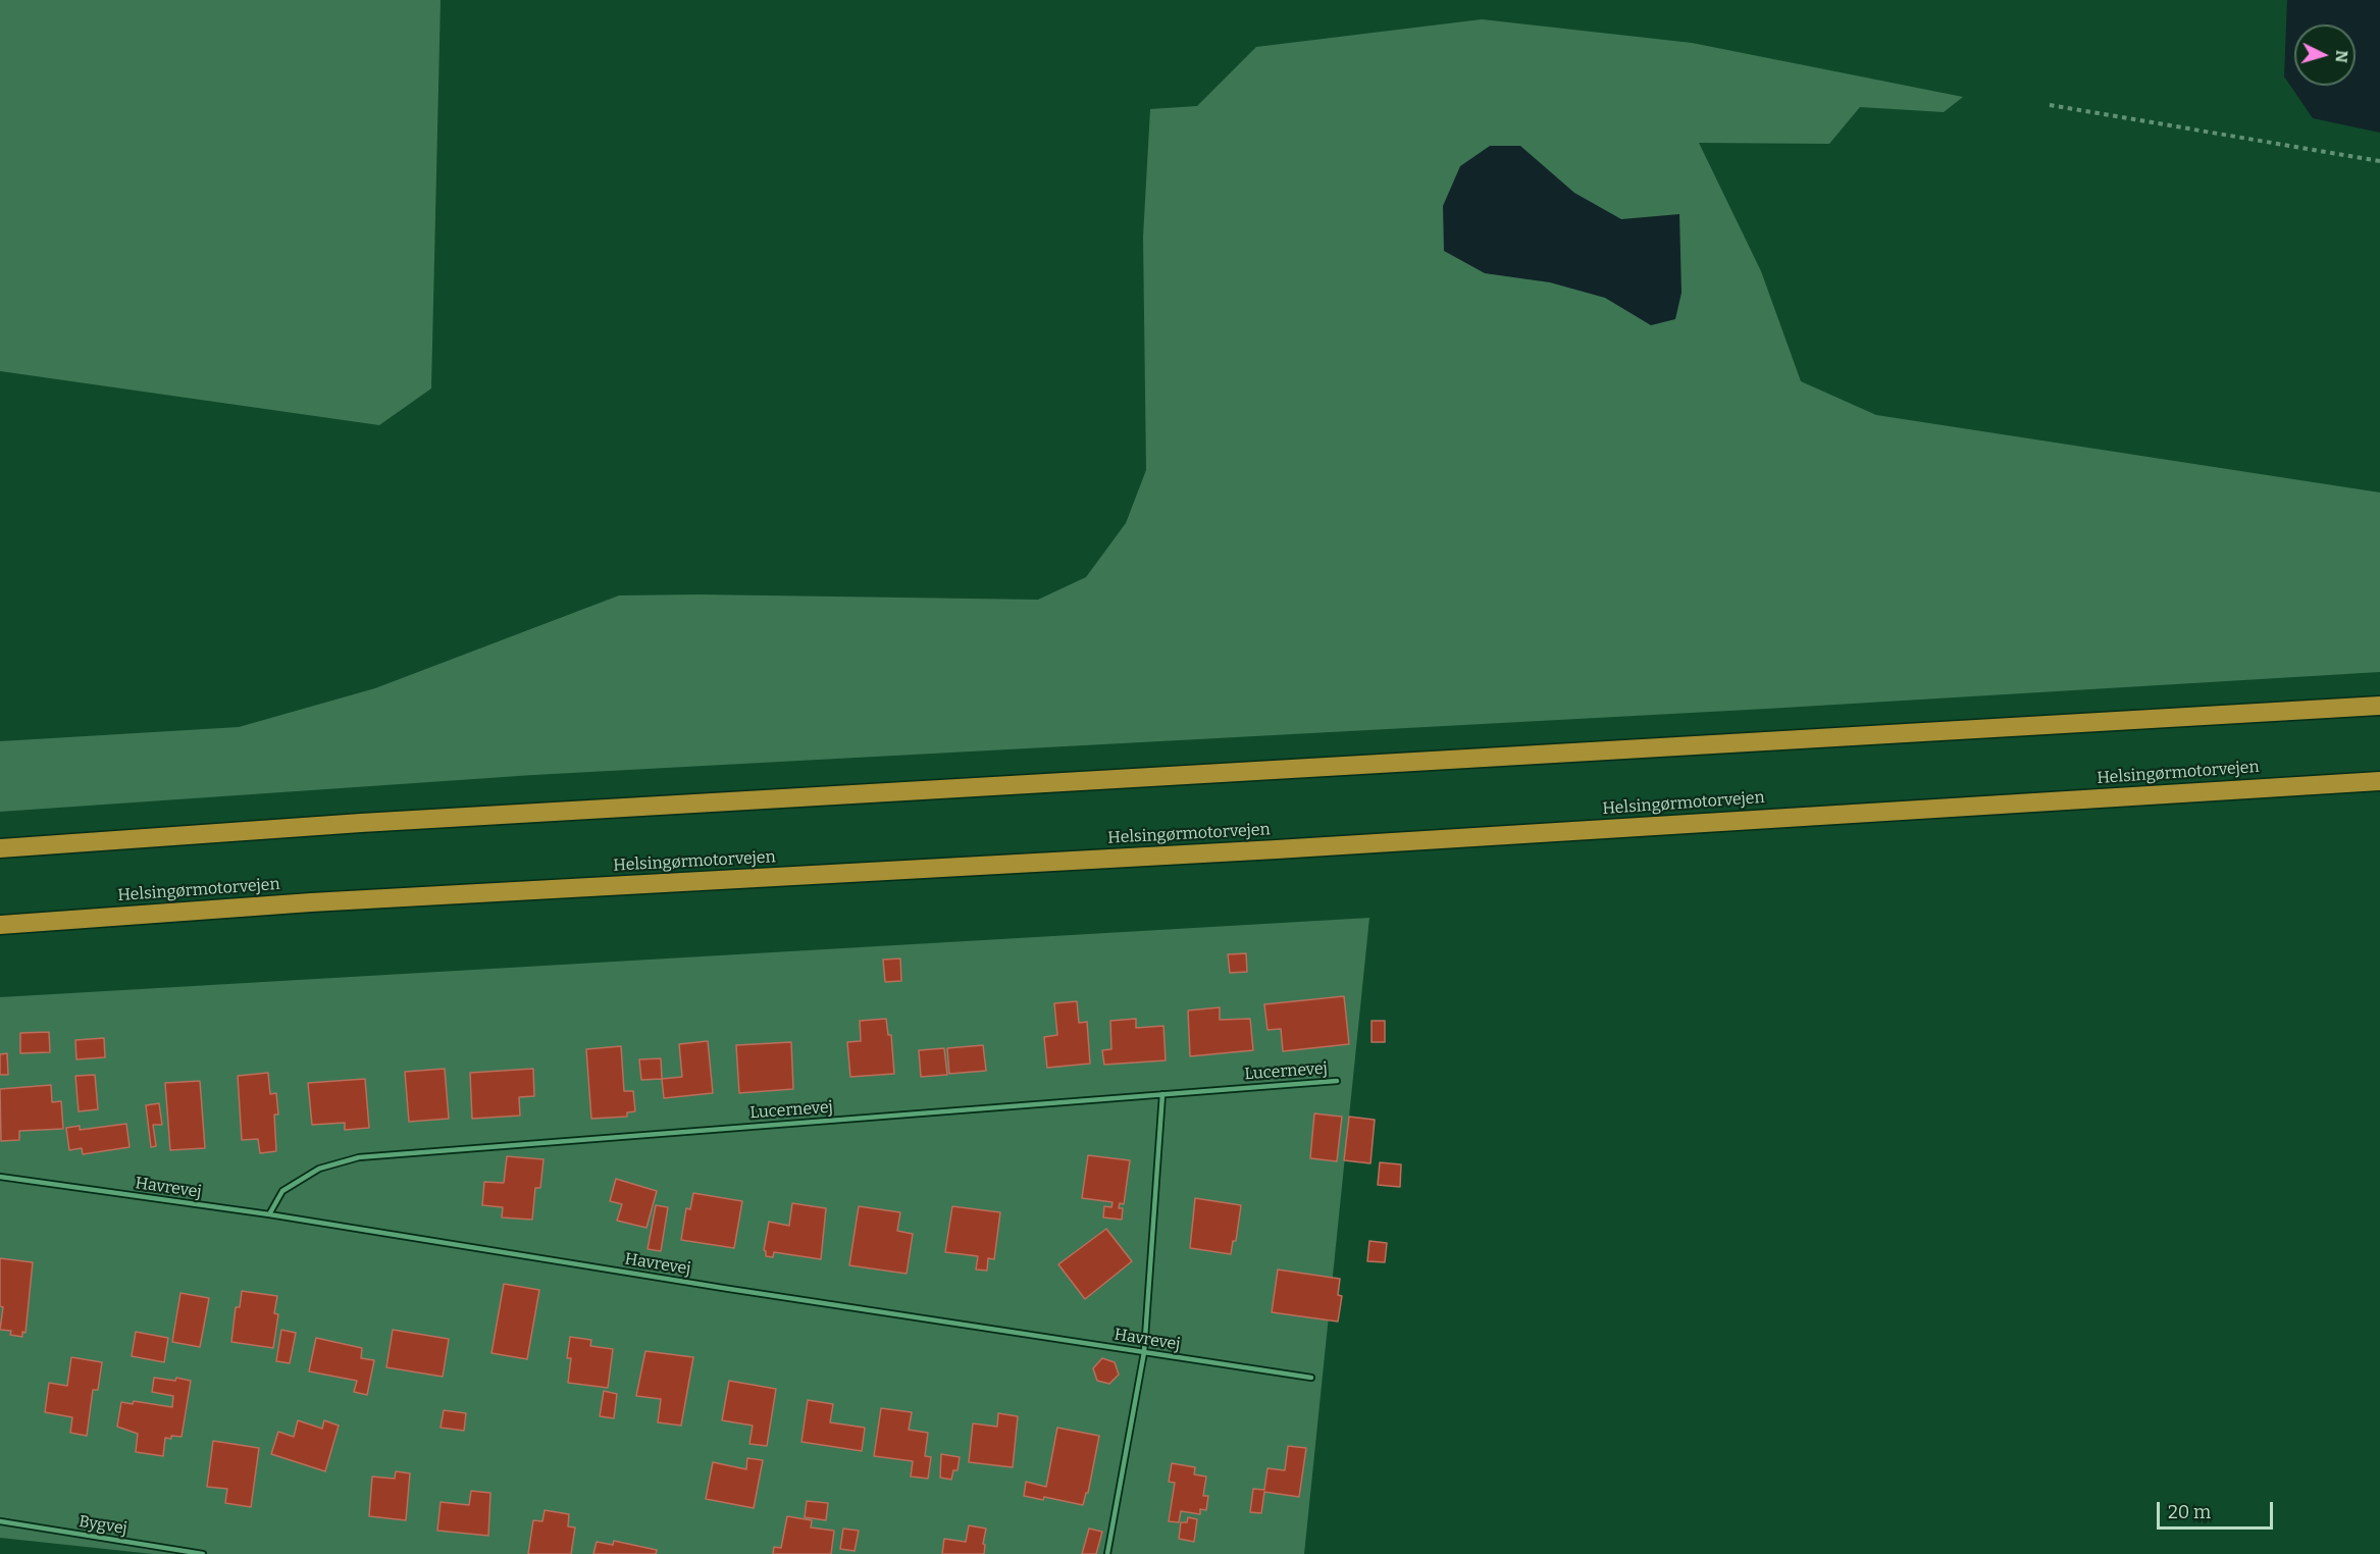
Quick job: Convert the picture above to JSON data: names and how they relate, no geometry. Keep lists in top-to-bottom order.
{
  "streets": {
    "highway": ["Helsingørmotorvejen"],
    "lane": ["Lucernevej", "Havrevej", "Bygvej"]
  },
  "crossings": [
    ["Lucernevej", "Havrevej"]
  ],
  "scale_bar": "20 m",
  "north": "right"
}
